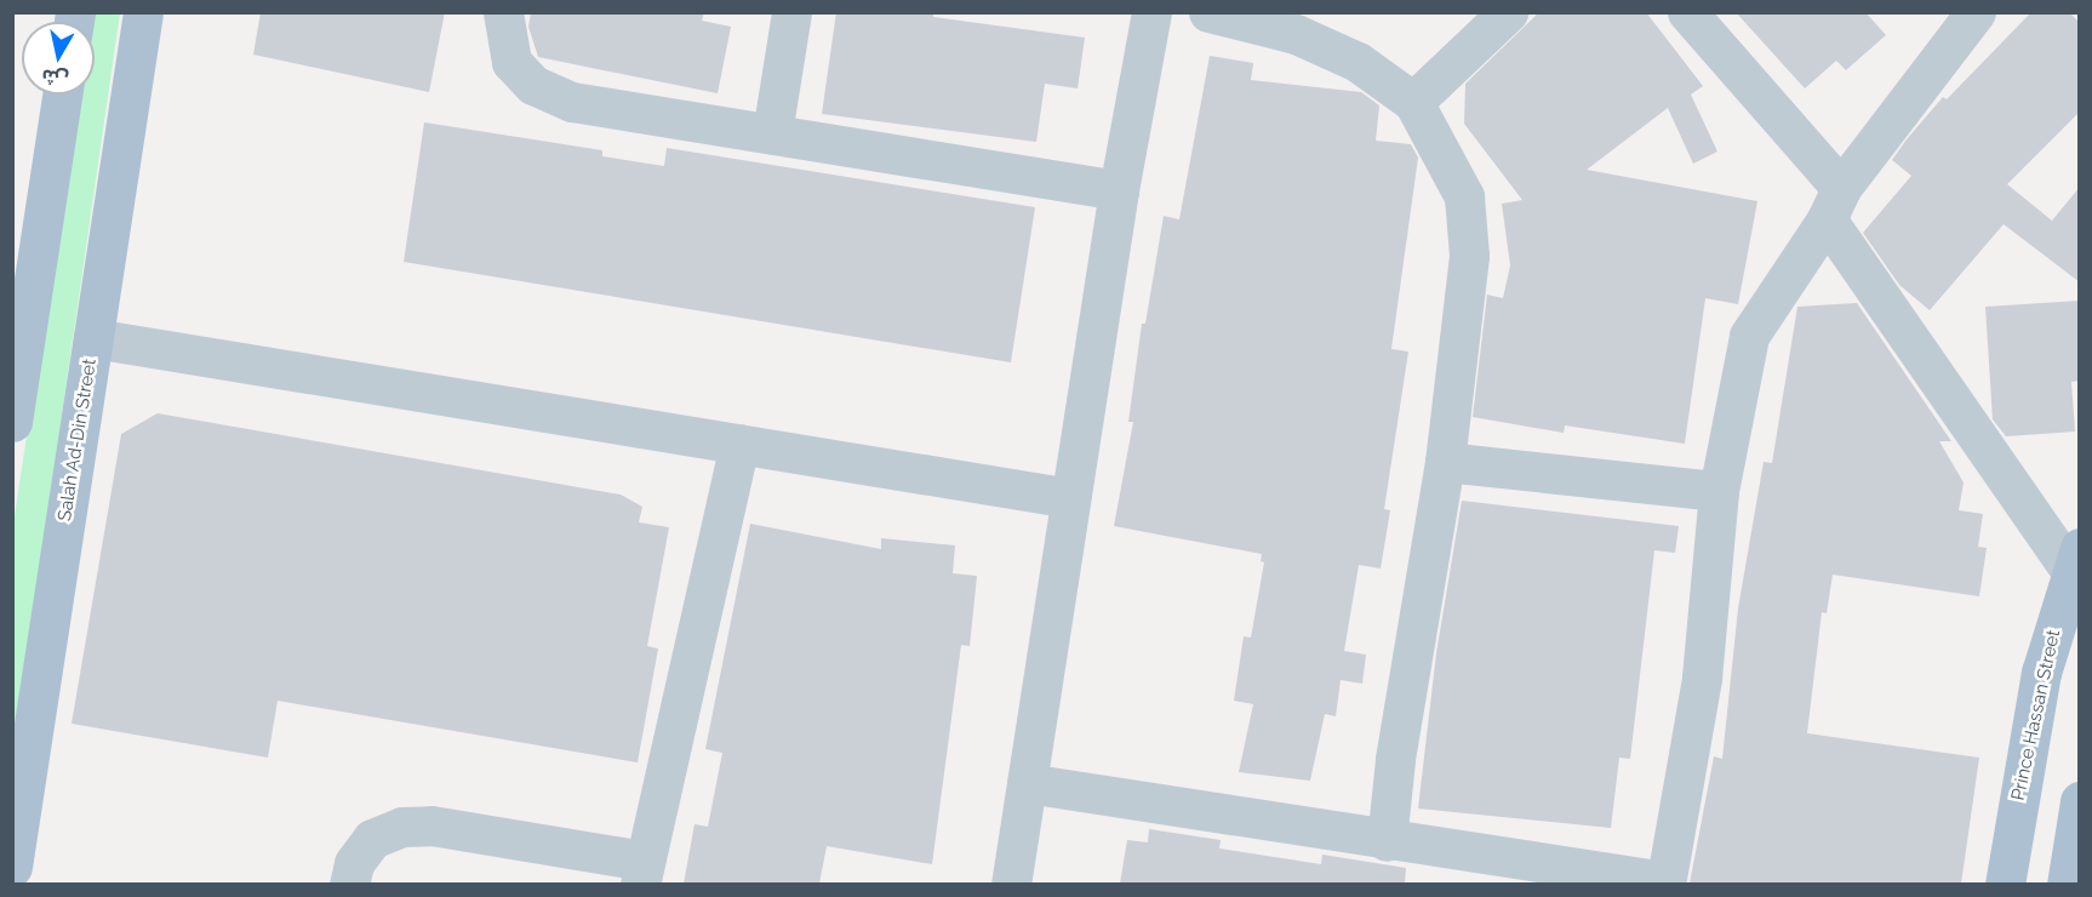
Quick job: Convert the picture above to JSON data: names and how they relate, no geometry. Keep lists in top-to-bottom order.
{
  "streets": {
    "main road": ["Salah Ad-Din Street", "Prince Hassan Street"]
  },
  "north": "bottom"
}
